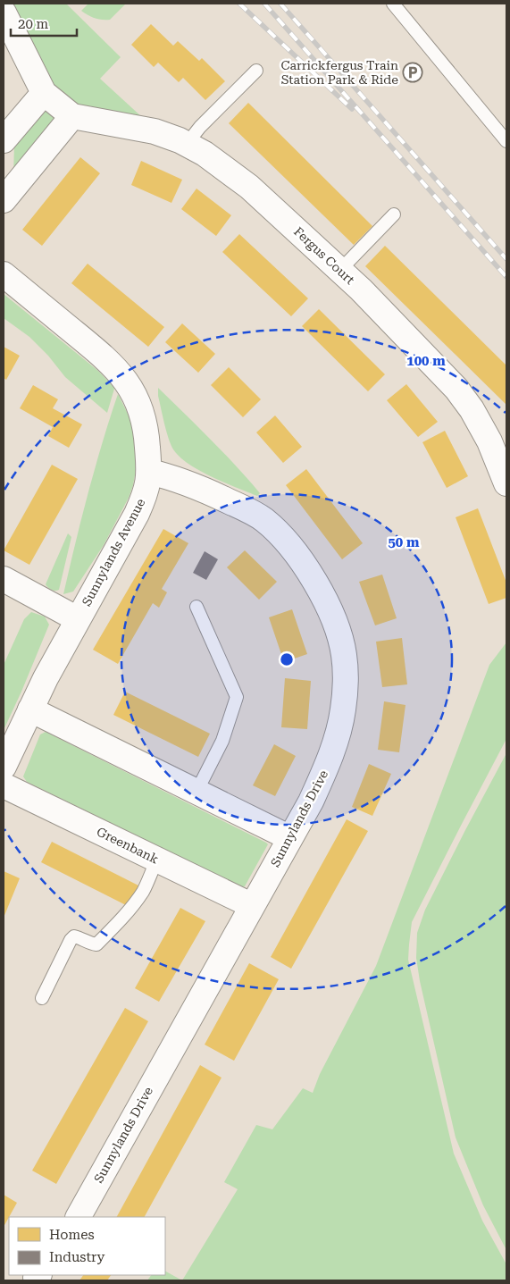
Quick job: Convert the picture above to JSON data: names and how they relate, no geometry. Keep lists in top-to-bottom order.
{
  "streets": {
    "street": [
      "Fergus Court",
      "Sunnylands Avenue",
      "Sunnylands Drive",
      "Greenbank"
    ]
  },
  "crossings": [
    ["Sunnylands Avenue", "Sunnylands Drive"],
    ["Sunnylands Drive", "Greenbank"]
  ],
  "places": {
    "parking": ["Carrickfergus Train Station Park & Ride"]
  },
  "legend": ["Homes", "Industry"],
  "scale_bar": "20 m",
  "rings": ["100 m", "50 m"]
}
